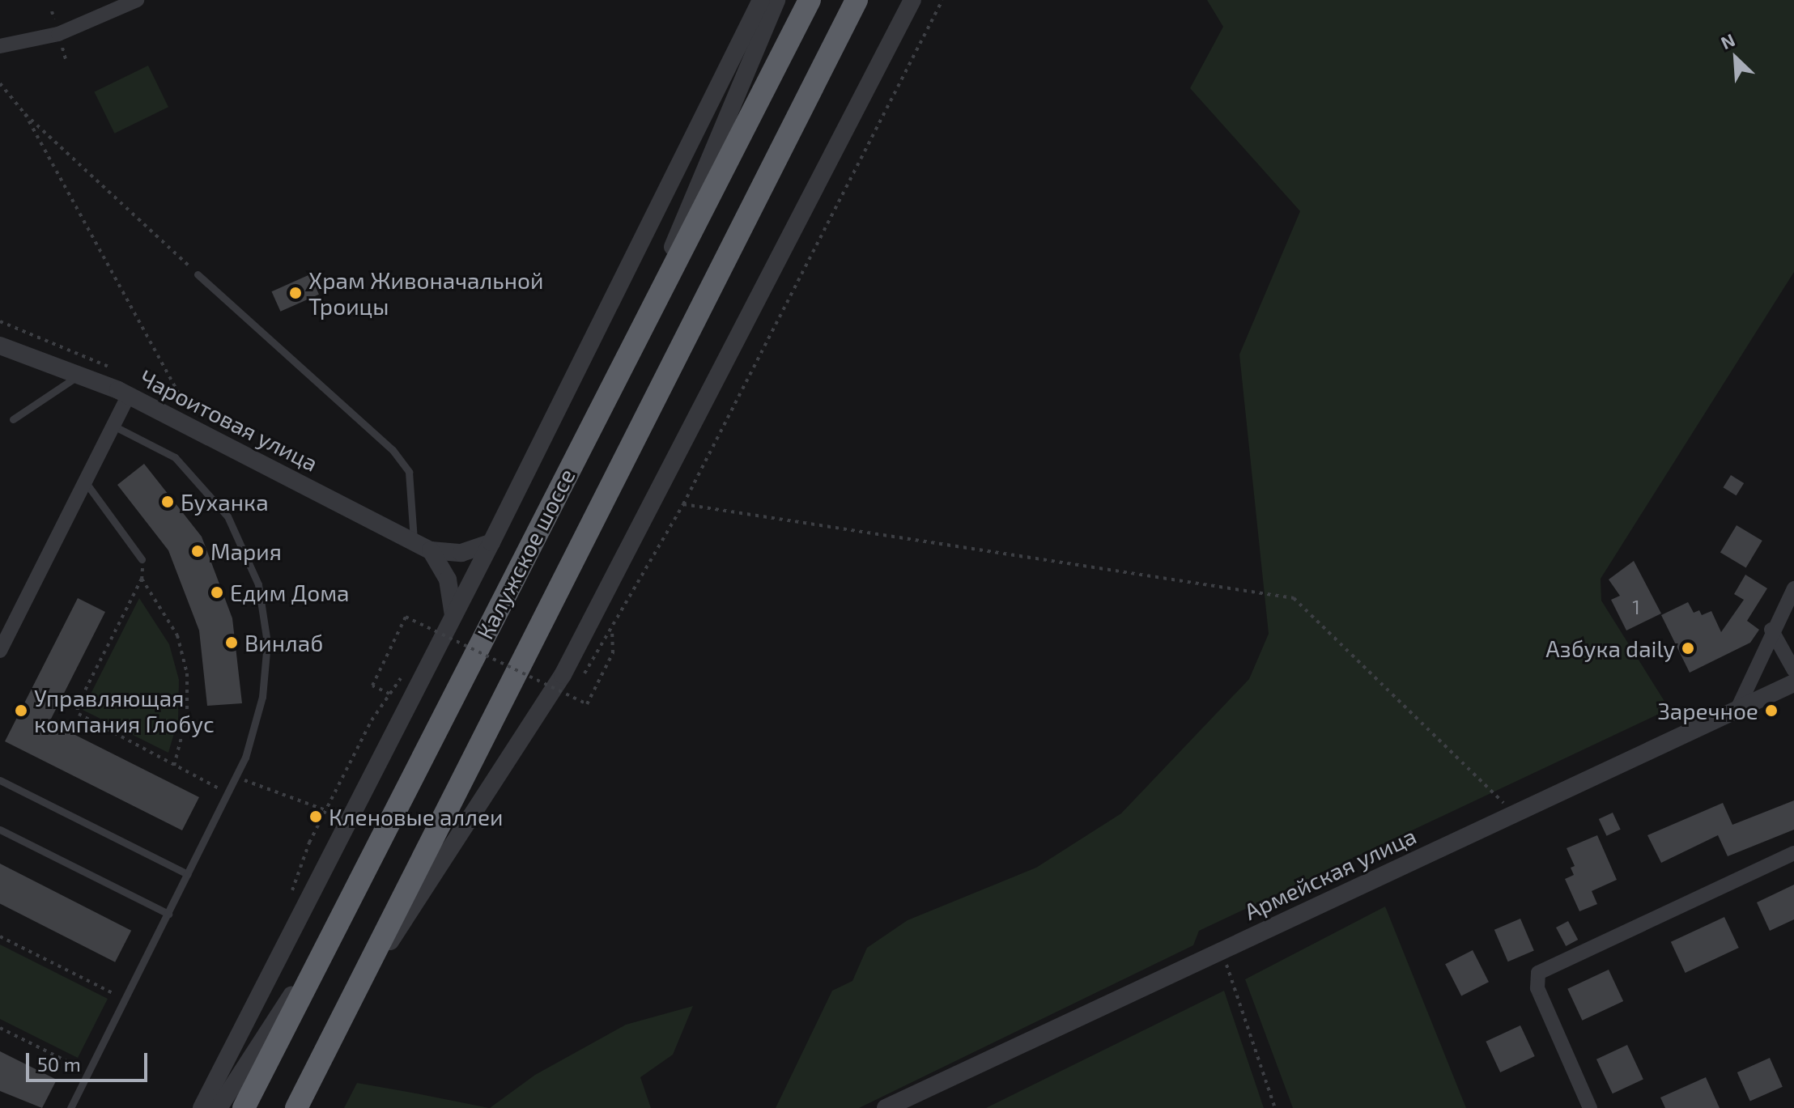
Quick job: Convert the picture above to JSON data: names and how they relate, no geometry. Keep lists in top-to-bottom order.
{
  "streets": {
    "highway": ["Калужское шоссе"],
    "street": ["Чароитовая улица", "Армейская улица"]
  },
  "places": [
    "Храм Живоначальной Троицы",
    "Буханка",
    "Мария",
    "Едим Дома",
    "Винлаб",
    "Азбука daily",
    "Управляющая компания Глобус",
    "Заречное",
    "Кленовые аллеи"
  ],
  "house_numbers": ["1"],
  "scale_bar": "50 m",
  "north": "top left"
}
